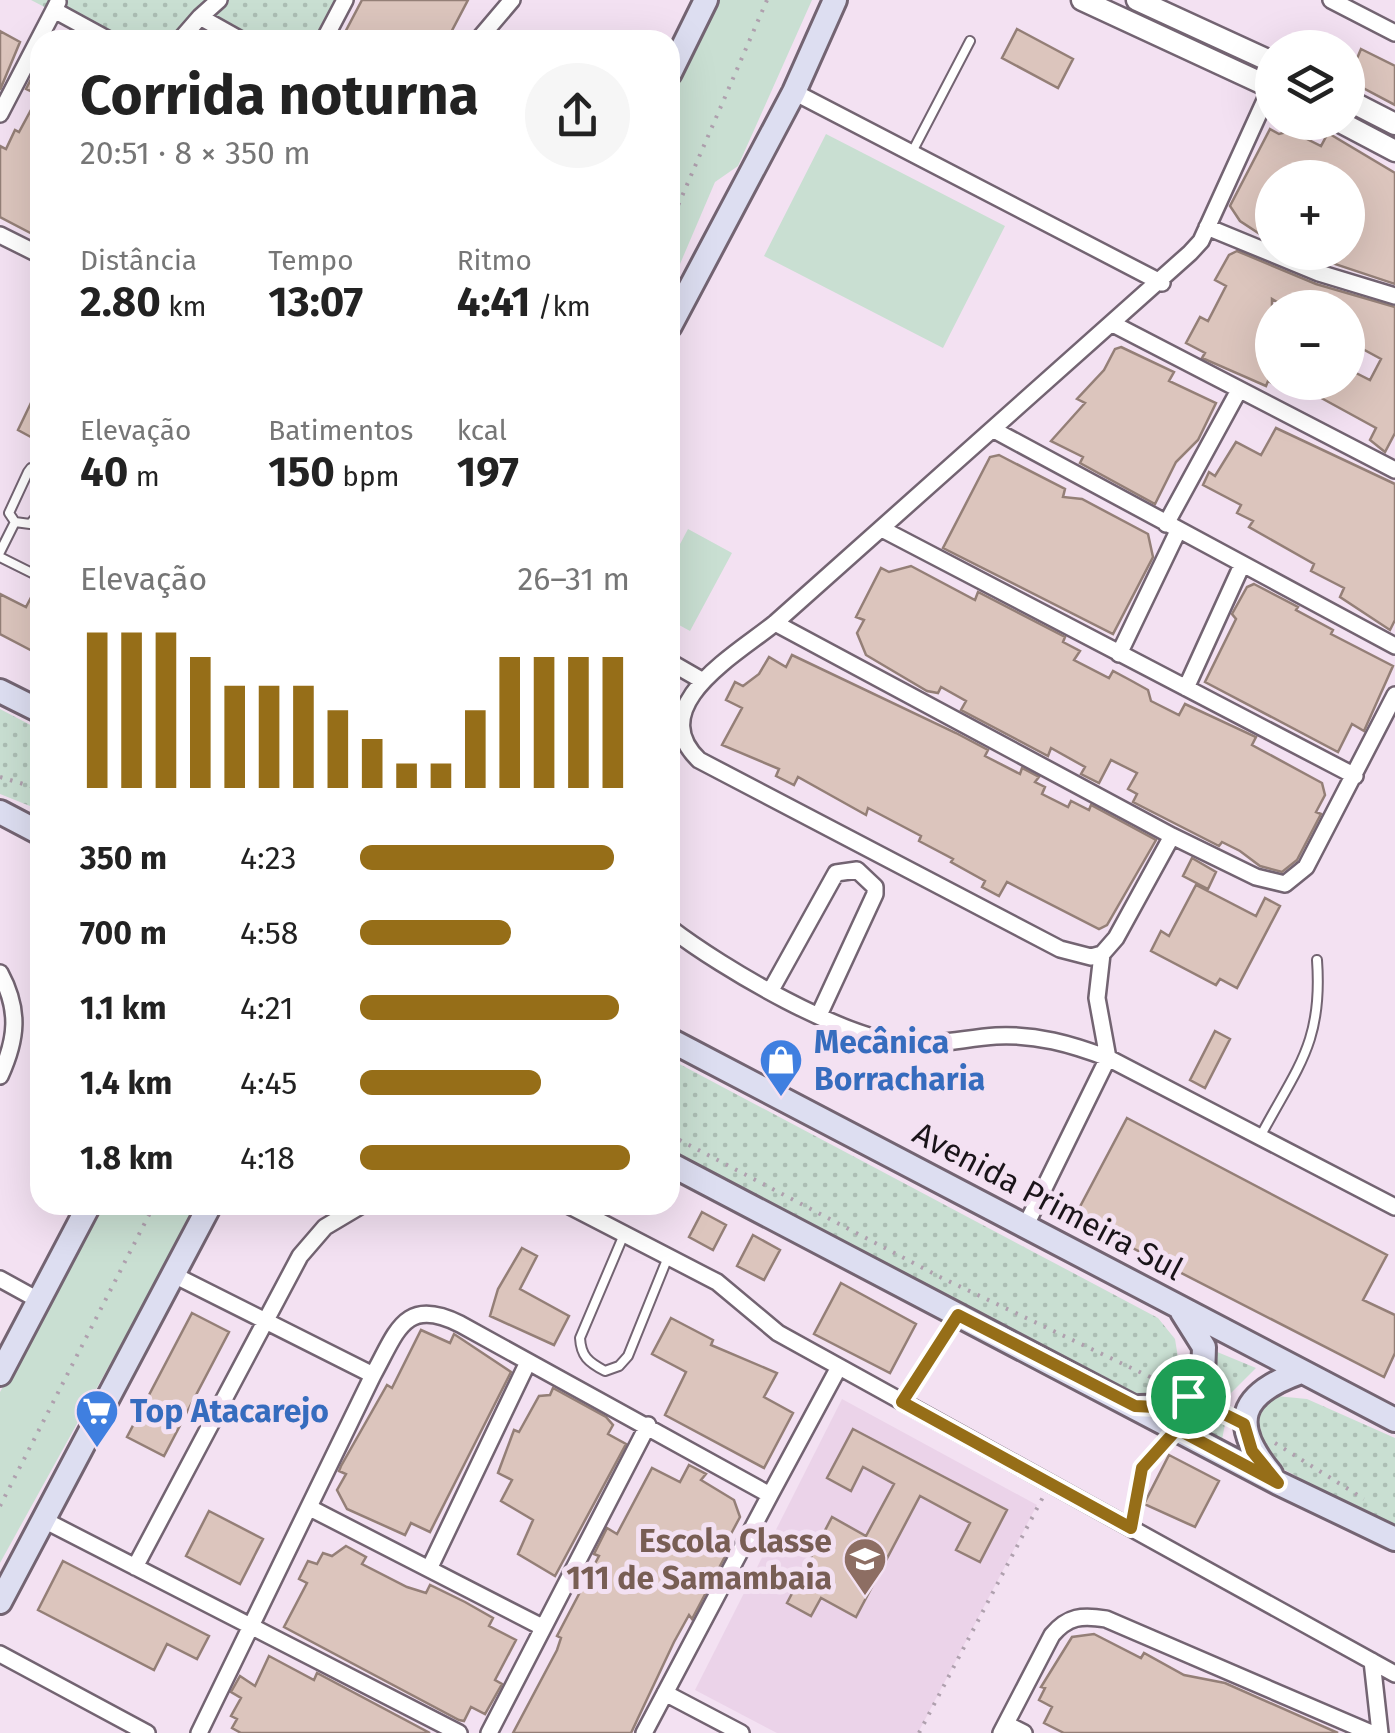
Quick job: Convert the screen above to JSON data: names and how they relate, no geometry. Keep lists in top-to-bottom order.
{
  "streets": {
    "main road": ["Avenida Primeira Sul"]
  },
  "places": {
    "shop": ["Mecânica Borracharia"],
    "supermarket": ["Top Atacarejo"],
    "school or university": ["Escola Classe 111 de Samambaia"]
  },
  "page": {
    "map_buttons": ["+", "−"],
    "heading": ["Corrida noturna", "20:51 · 8 × 350 m"],
    "stats": [
      ["Distância", "2.80 km"],
      ["Tempo", "13:07"],
      ["Ritmo", "4:41 /km"],
      ["Elevação", "40 m"],
      ["Batimentos", "150 bpm"],
      ["kcal", "197"]
    ],
    "chart": ["Elevação", "26–31 m"],
    "list": [
      {
        "name": "350 m",
        "note": "4:23"
      },
      {
        "name": "700 m",
        "note": "4:58"
      },
      {
        "name": "1.1 km",
        "note": "4:21"
      },
      {
        "name": "1.4 km",
        "note": "4:45"
      },
      {
        "name": "1.8 km",
        "note": "4:18"
      }
    ]
  }
}
